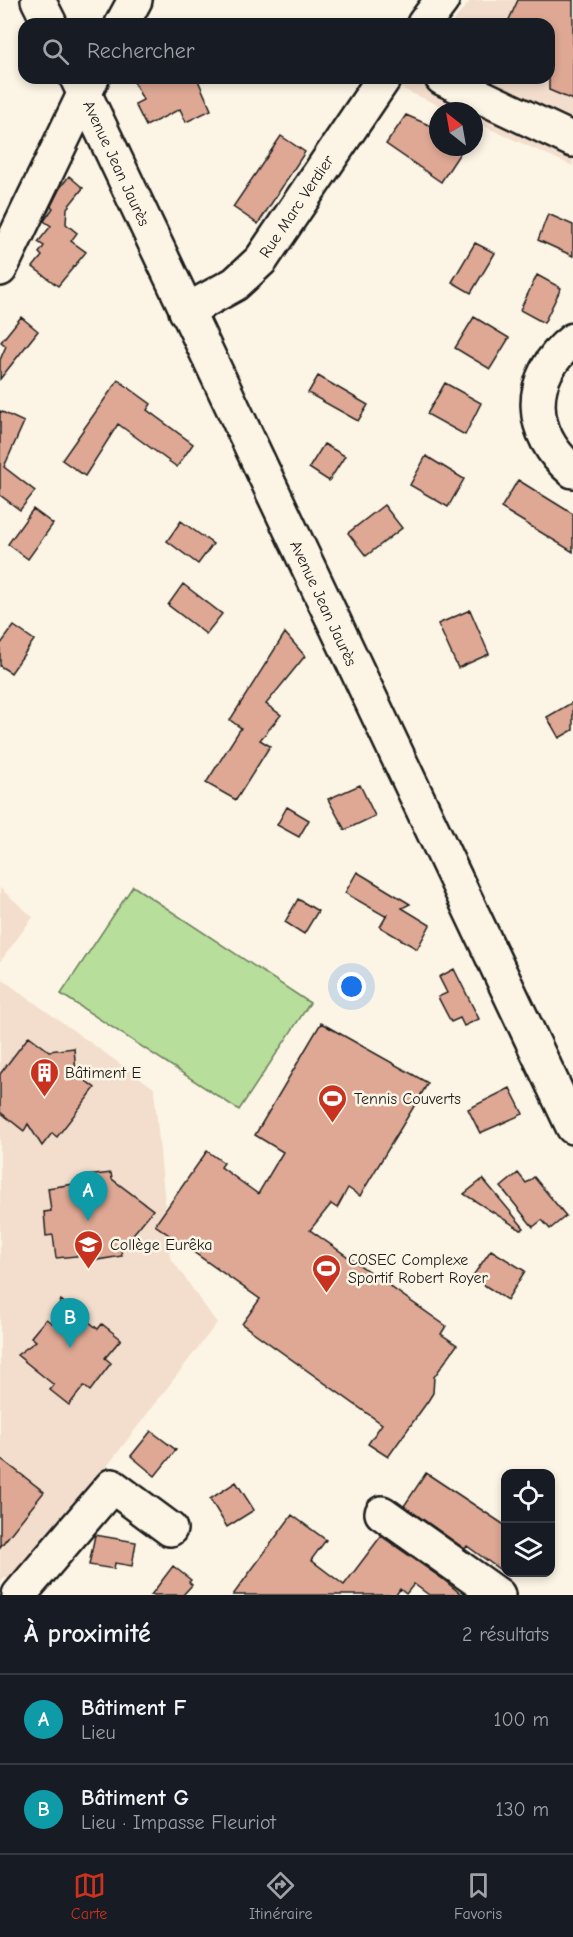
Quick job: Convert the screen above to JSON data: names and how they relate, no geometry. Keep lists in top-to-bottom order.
{
  "streets": {
    "main road": ["Avenue Jean Jaurès", "Rue Marc Verdier"]
  },
  "crossings": [
    ["Avenue Jean Jaurès", "Rue Marc Verdier"]
  ],
  "places": {
    "building": ["Bâtiment E"],
    "sports": ["Tennis Couverts", "COSEC Complexe Sportif Robert Royer"],
    "school or university": ["Collège Eurêka"]
  },
  "north": "top left",
  "page": {
    "search": "Rechercher",
    "pins": ["A", "B"],
    "heading": ["À proximité", "2 résultats"],
    "list": [
      {
        "mark": "A",
        "name": "Bâtiment F",
        "note": "Lieu",
        "value": "100 m"
      },
      {
        "mark": "B",
        "name": "Bâtiment G",
        "note": "Lieu · Impasse Fleuriot",
        "value": "130 m"
      }
    ],
    "nav": ["Carte", "Itinéraire", "Favoris"]
  }
}
